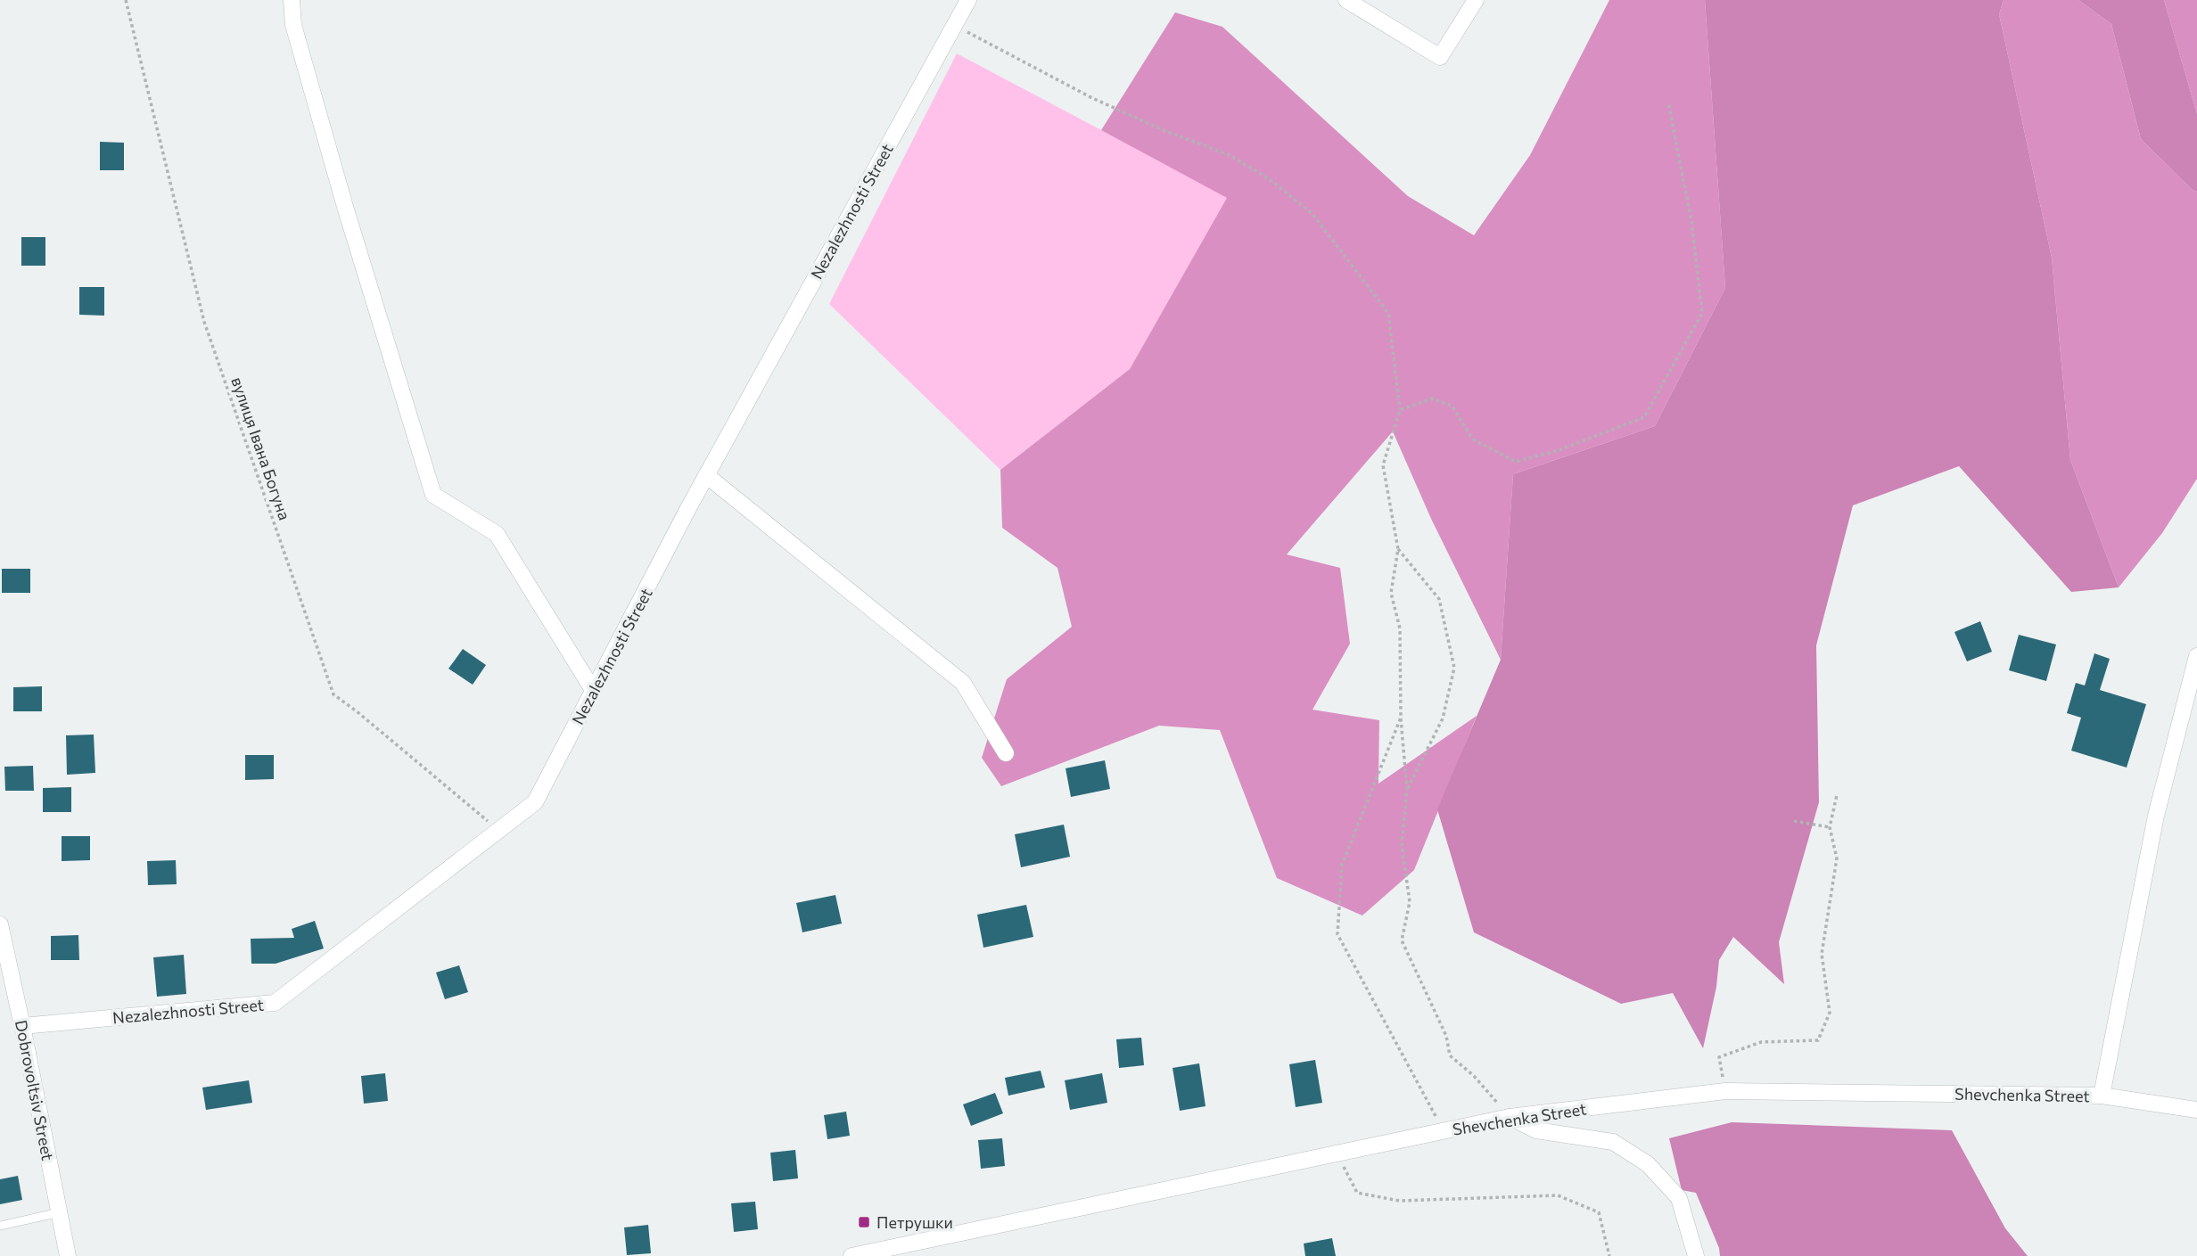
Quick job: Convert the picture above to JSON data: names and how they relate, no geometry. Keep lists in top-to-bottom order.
{
  "streets": {
    "street": ["Nezalezhnosti Street", "Dobrovoltsiv Street", "Shevchenka Street"],
    "path": ["вулиця Івана Богуна"]
  },
  "crossings": [
    ["Nezalezhnosti Street", "вулиця Івана Богуна"],
    ["Nezalezhnosti Street", "Dobrovoltsiv Street"]
  ],
  "places": {
    "transit": ["Петрушки"]
  }
}
